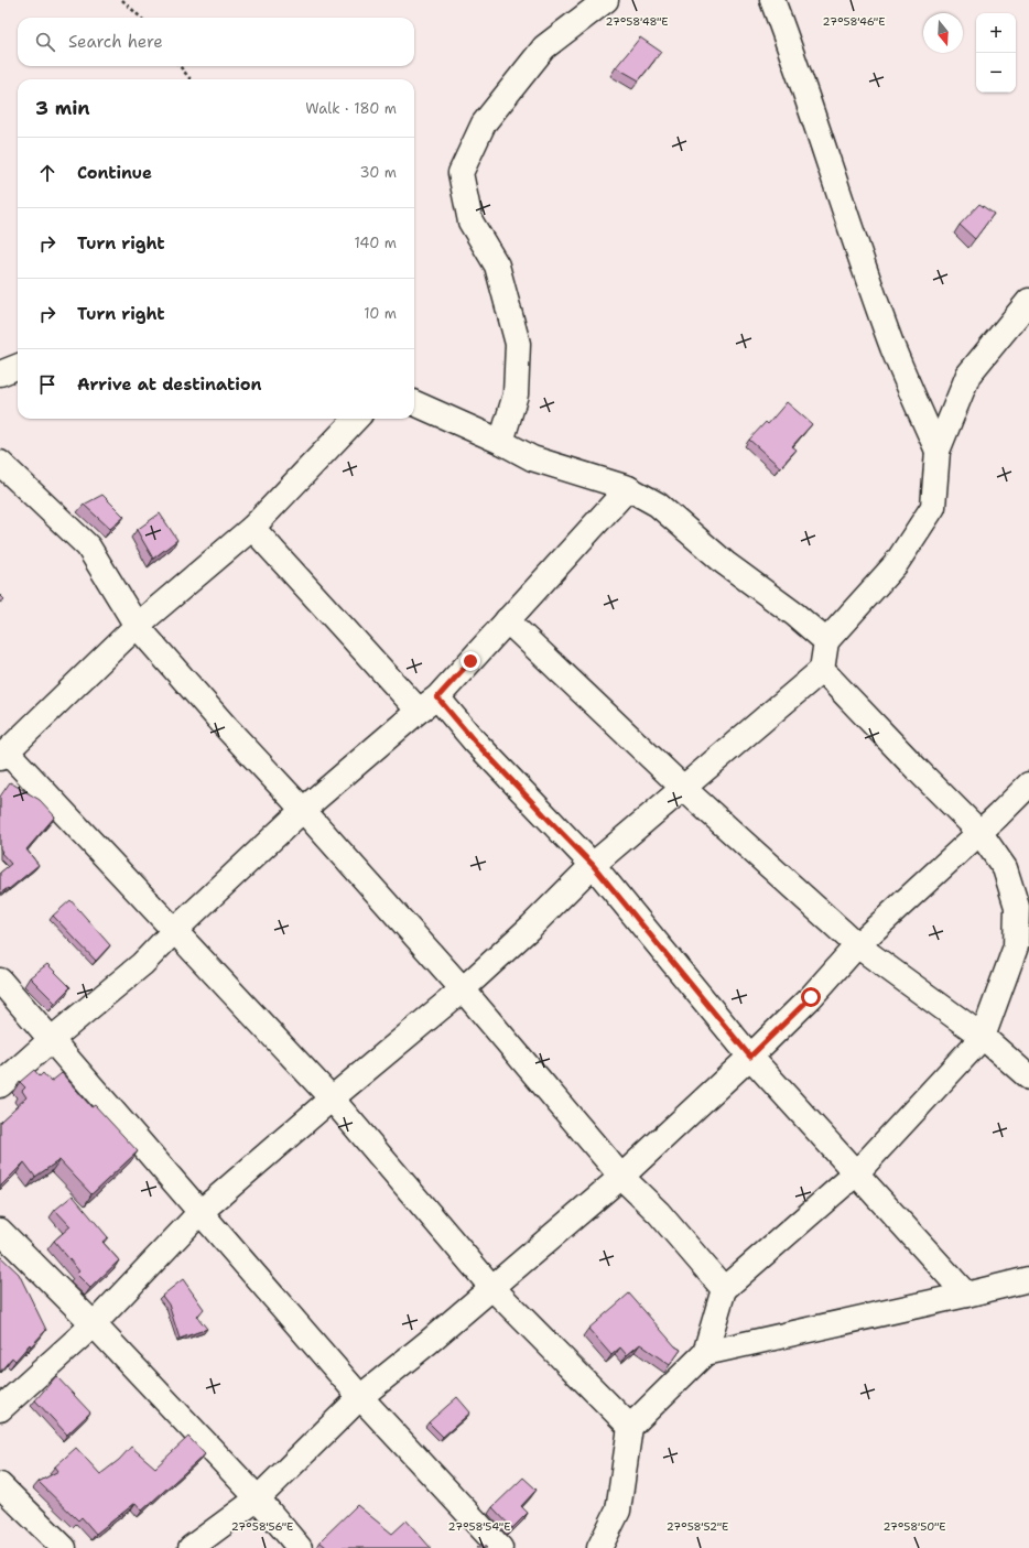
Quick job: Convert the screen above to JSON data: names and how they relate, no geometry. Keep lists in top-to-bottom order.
{
  "north": "bottom",
  "page": {
    "map_buttons": ["+", "−"],
    "search": "Search here",
    "heading": ["3 min", "Walk · 180 m"],
    "list": [
      ["Continue", "30 m"],
      ["Turn right", "140 m"],
      ["Turn right", "10 m"],
      "Arrive at destination"
    ]
  },
  "coordinates": [
    "27°58'48\"E",
    "27°58'46\"E",
    "27°58'56\"E",
    "27°58'54\"E",
    "27°58'52\"E",
    "27°58'50\"E"
  ]
}
